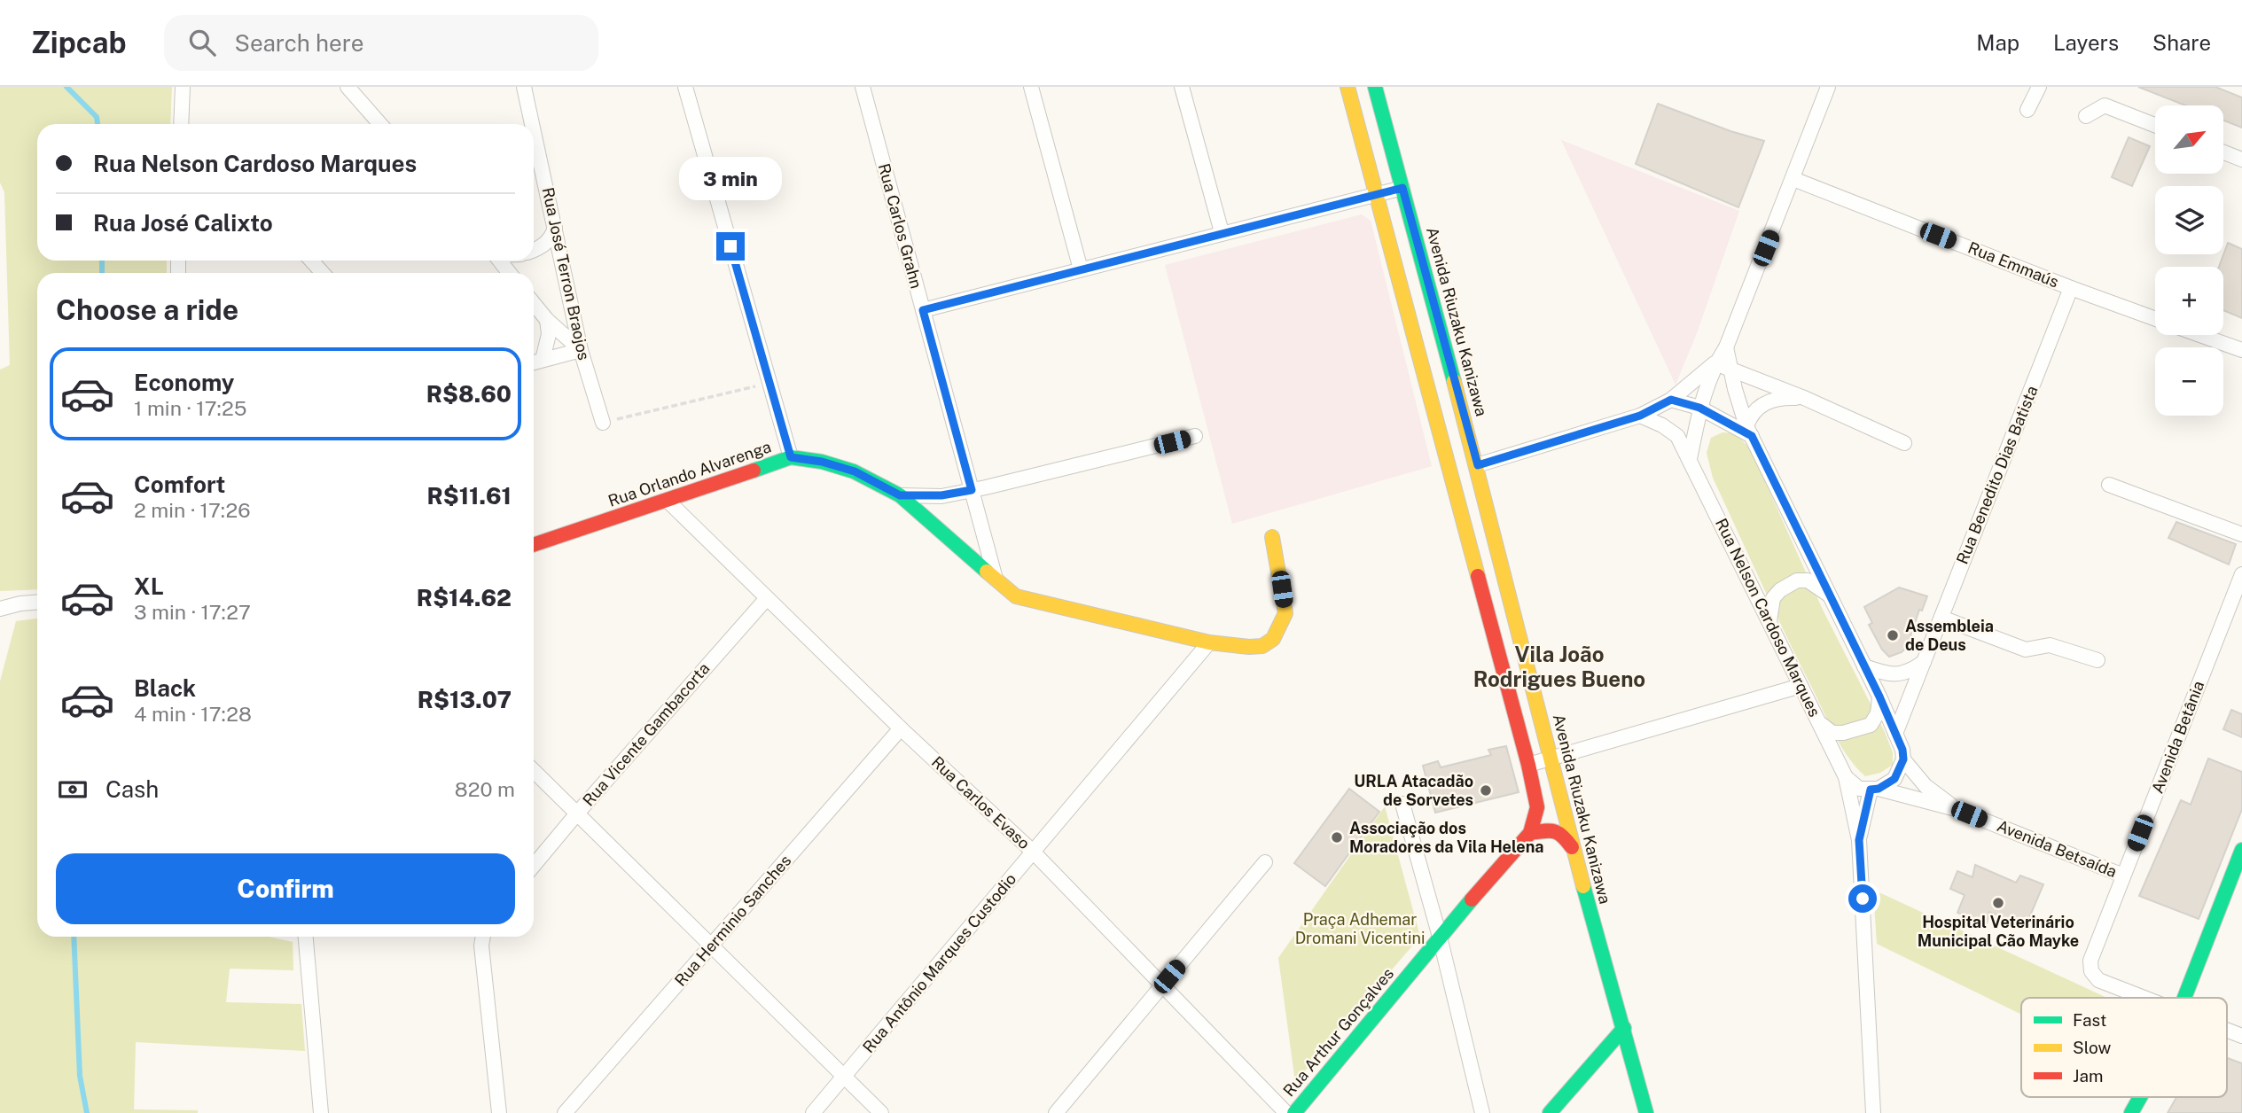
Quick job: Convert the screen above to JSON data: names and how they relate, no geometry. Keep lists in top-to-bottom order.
{
  "streets": {
    "street": [
      "Rua Carlos Grahn",
      "Rua Emmaús",
      "Rua José Terron Braojos",
      "Avenida Riuzaku Kanizawa",
      "Rua Orlando Alvarenga",
      "Rua Benedito Dias Batista",
      "Rua Nelson Cardoso Marques",
      "Rua Vicente Gambacorta",
      "Avenida Betânia",
      "Rua Carlos Evaso",
      "Avenida Betsaída",
      "Rua Herminio Sanches",
      "Rua Antônio Marques Custodio",
      "Rua Arthur Gonçalves"
    ]
  },
  "crossings": [
    ["Rua Carlos Grahn", "Rua Orlando Alvarenga"],
    ["Rua Emmaús", "Rua Benedito Dias Batista"],
    ["Rua Orlando Alvarenga", "Rua Carlos Evaso"],
    ["Rua Orlando Alvarenga", "Rua Antônio Marques Custodio"],
    ["Rua Benedito Dias Batista", "Avenida Betsaída"],
    ["Rua Nelson Cardoso Marques", "Avenida Betsaída"],
    ["Rua Vicente Gambacorta", "Rua Carlos Evaso"],
    ["Avenida Betânia", "Avenida Betsaída"],
    ["Rua Carlos Evaso", "Rua Herminio Sanches"],
    ["Rua Carlos Evaso", "Rua Antônio Marques Custodio"]
  ],
  "districts": ["Vila João Rodrigues Bueno"],
  "parks": ["Praça Adhemar Dromani Vicentini"],
  "places": [
    "Assembleia de Deus",
    "URLA Atacadão de Sorvetes",
    "Associação dos Moradores da Vila Helena",
    "Hospital Veterinário Municipal Cão Mayke"
  ],
  "legend": ["Fast", "Slow", "Jam"],
  "north": "top right",
  "page": {
    "header": "Zipcab",
    "search": "Search here",
    "nav": ["Map", "Layers", "Share"],
    "map_buttons": ["+", "−"],
    "banner": ["Rua Nelson Cardoso Marques", "Rua José Calixto"],
    "bubble": "3 min",
    "heading": "Choose a ride",
    "list": [
      {
        "name": "Economy",
        "note": "1 min · 17:25",
        "value": "R$8.60"
      },
      {
        "name": "Comfort",
        "note": "2 min · 17:26",
        "value": "R$11.61"
      },
      {
        "name": "XL",
        "note": "3 min · 17:27",
        "value": "R$14.62"
      },
      {
        "name": "Black",
        "note": "4 min · 17:28",
        "value": "R$13.07"
      }
    ],
    "pay": ["Cash", "820 m"],
    "buttons": "Confirm"
  }
}
